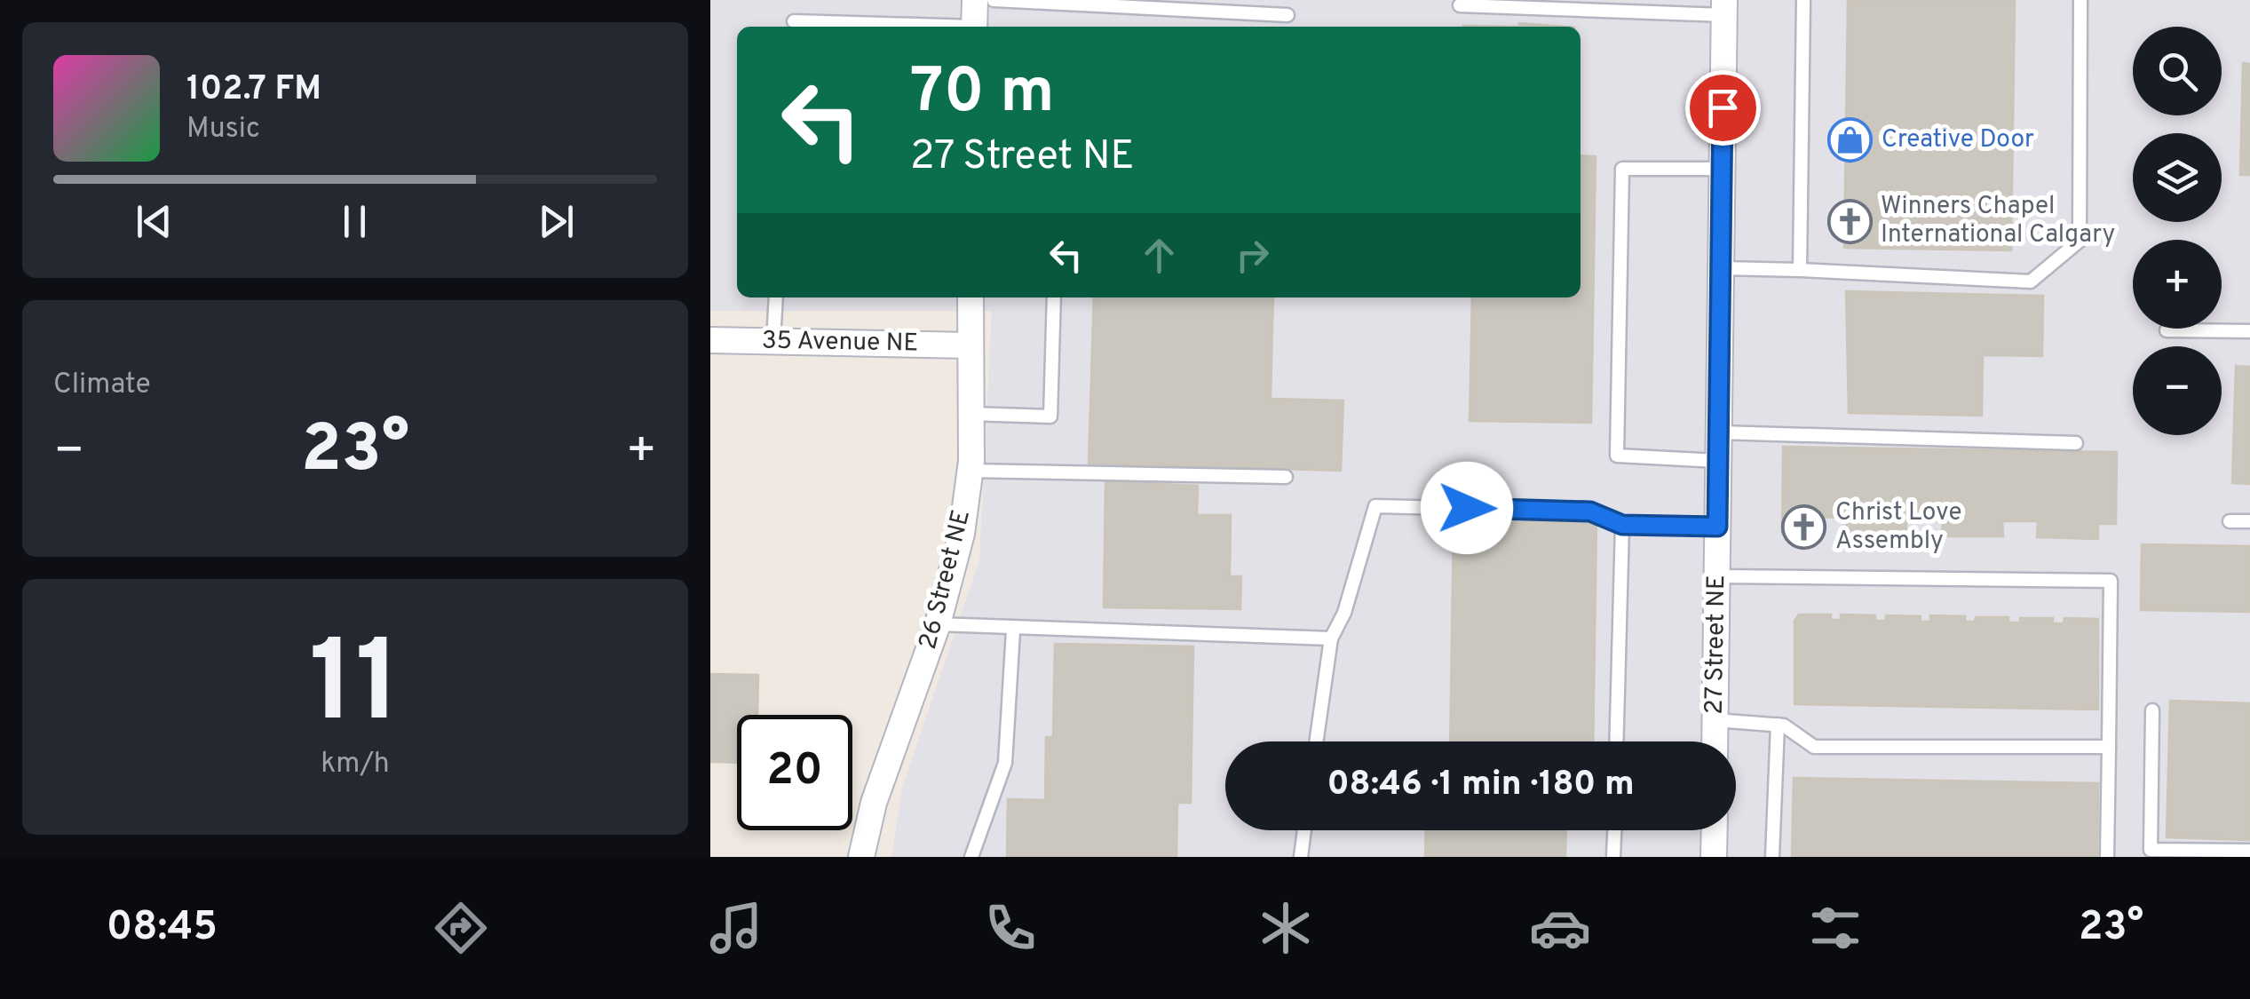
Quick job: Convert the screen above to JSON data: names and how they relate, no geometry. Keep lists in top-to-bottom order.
{
  "streets": {
    "street": ["35 Avenue NE", "26 Street NE", "27 Street NE"]
  },
  "crossings": [
    ["35 Avenue NE", "26 Street NE"]
  ],
  "places": {
    "shop": ["Creative Door"],
    "church": ["Winners Chapel International Calgary", "Christ Love Assembly"]
  },
  "page": {
    "map_buttons": ["+", "−"],
    "turn": ["70 m", "27 Street NE"],
    "song": ["102.7 FM", "Music"],
    "tile": [
      "Climate",
      ["11", "km/h"]
    ],
    "heat": ["−", "23°", "+"],
    "limit": "20",
    "trip": "08:46 · 1 min · 180 m",
    "tabs": ["08:45", "23°"]
  }
}
